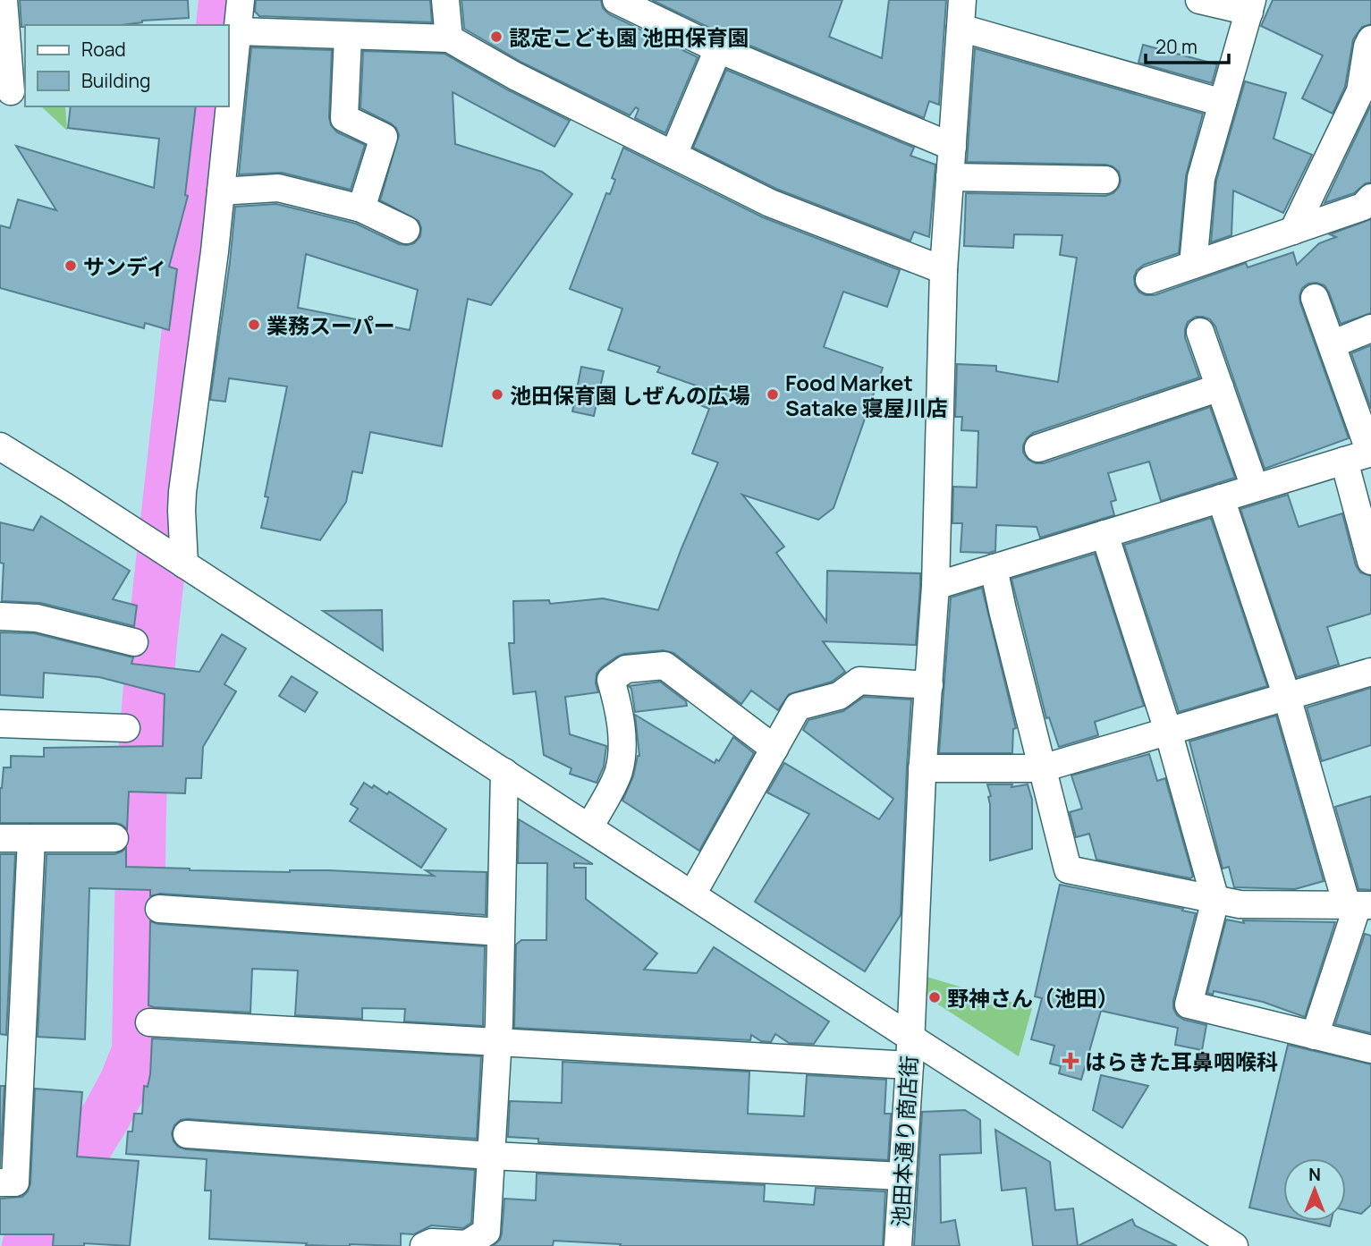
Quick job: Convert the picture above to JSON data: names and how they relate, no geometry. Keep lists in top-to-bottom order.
{
  "streets": {
    "street": ["池田本通り商店街"]
  },
  "places": {
    "other": [
      "認定こども園 池田保育園",
      "サンディ",
      "業務スーパー",
      "池田保育園 しぜんの広場",
      "Food Market Satake 寝屋川店",
      "野神さん（池田）"
    ],
    "health": ["はらきた耳鼻咽喉科"]
  },
  "legend": ["Road", "Building"],
  "scale_bar": "20 m",
  "north": "top"
}
